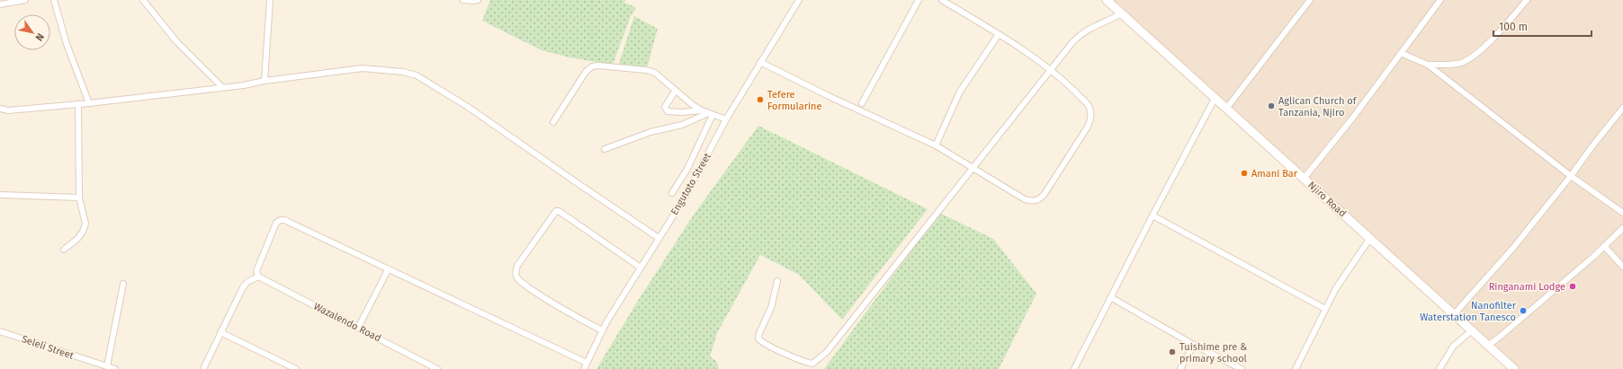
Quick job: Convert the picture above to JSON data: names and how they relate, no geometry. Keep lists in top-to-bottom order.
{
  "streets": {
    "street": [
      "Engutoto Street",
      "Njiro Road",
      "Wazalendo Road",
      "Seleli Street"
    ]
  },
  "places": [
    "Tefere Formularine",
    "Aglican Church of Tanzania, Njiro",
    "Amani Bar",
    "Ringanami Lodge",
    "Nanofilter Waterstation Tanesco",
    "Tuishime pre & primary school"
  ],
  "scale_bar": "100 m",
  "north": "bottom right"
}
